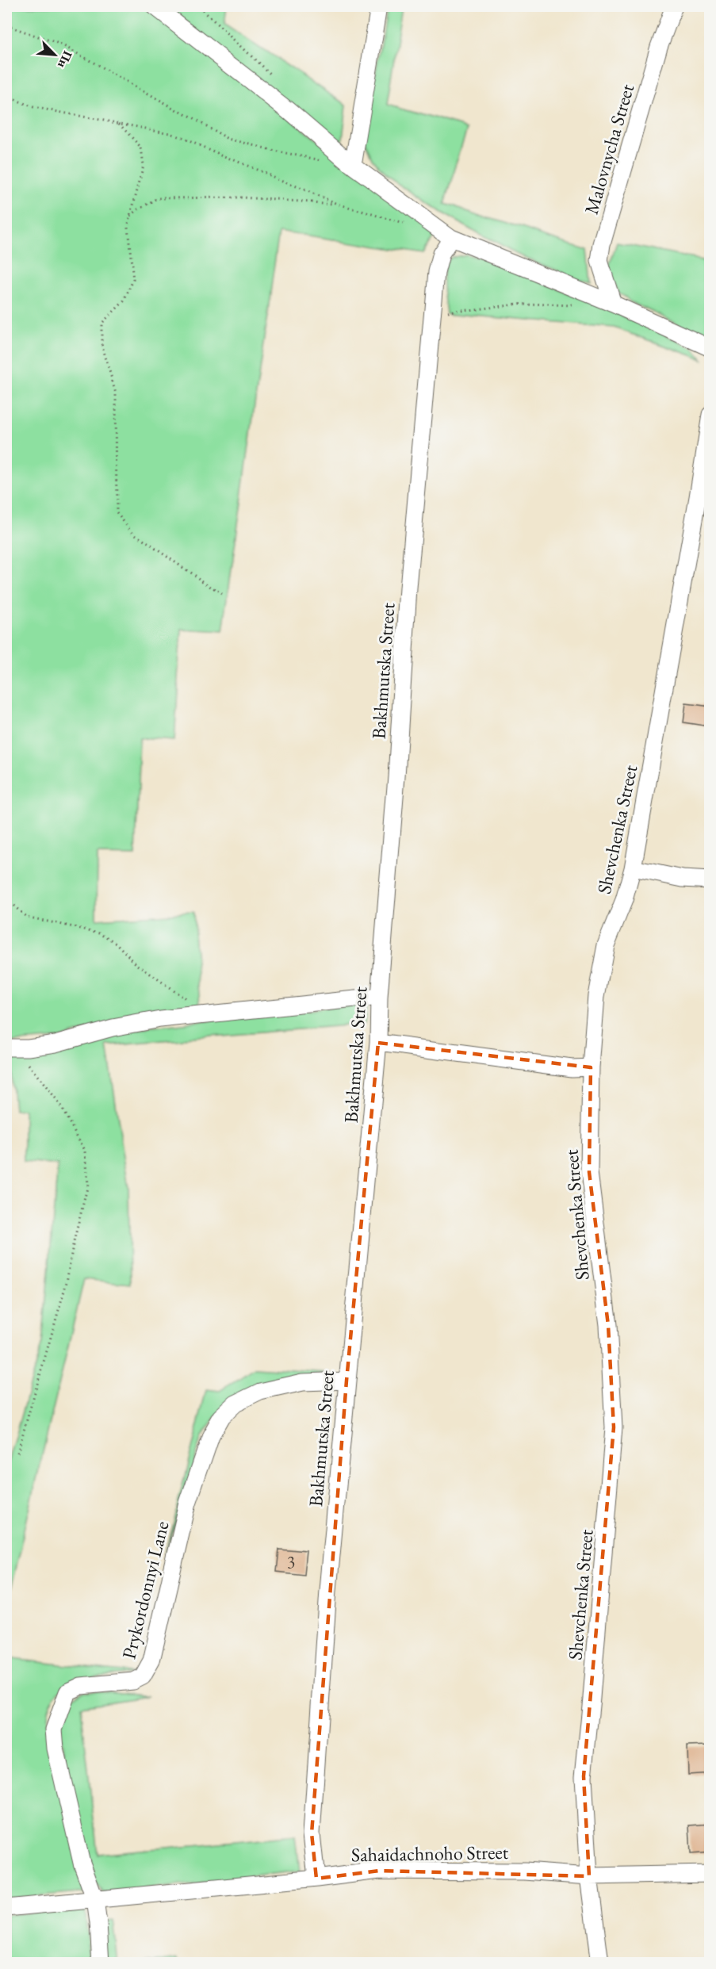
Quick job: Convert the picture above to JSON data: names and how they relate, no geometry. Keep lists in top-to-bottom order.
{
  "streets": {
    "street": [
      "Malovnycha Street",
      "Bakhmutska Street",
      "Shevchenka Street",
      "Prykordonnyi Lane",
      "Sahaidachnoho Street"
    ]
  },
  "crossings": [
    ["Bakhmutska Street", "Prykordonnyi Lane"],
    ["Bakhmutska Street", "Sahaidachnoho Street"],
    ["Shevchenka Street", "Sahaidachnoho Street"],
    ["Prykordonnyi Lane", "Sahaidachnoho Street"]
  ],
  "house_numbers": ["3"],
  "north": "bottom right"
}
